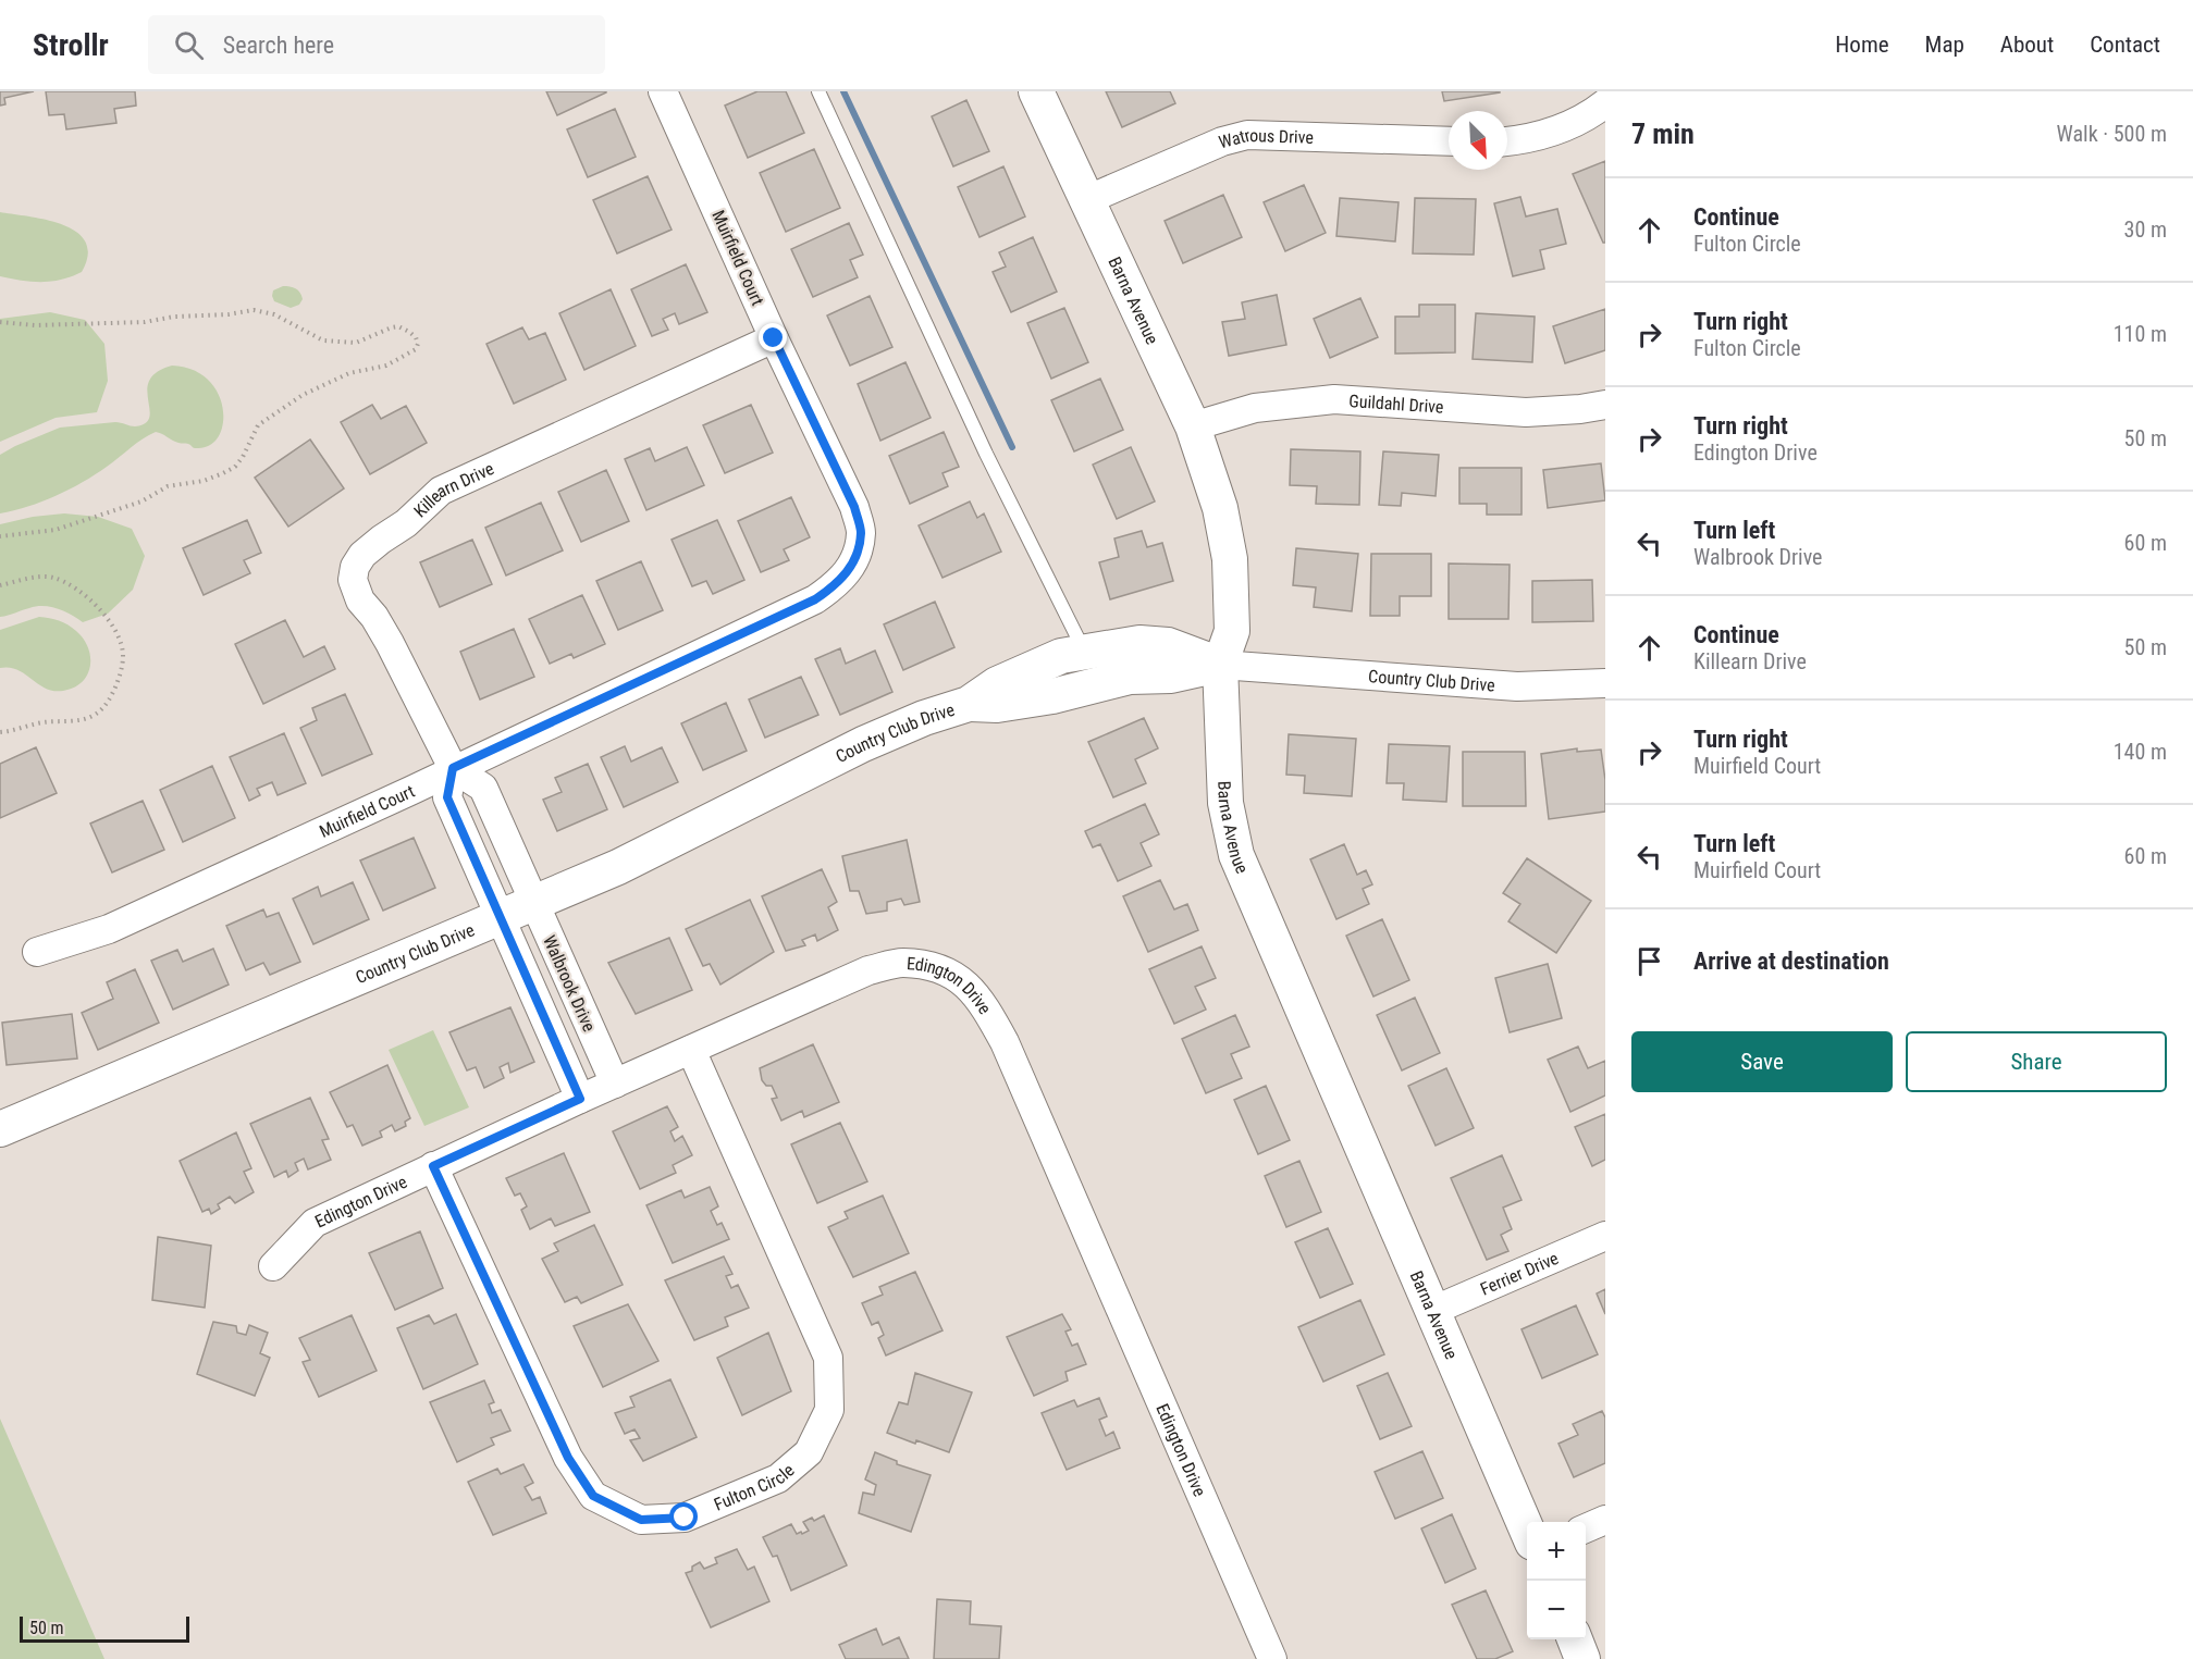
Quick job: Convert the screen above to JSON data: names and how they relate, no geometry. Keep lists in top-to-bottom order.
{
  "streets": {
    "street": [
      "Watrous Drive",
      "Muirfield Court",
      "Barna Avenue",
      "Guildahl Drive",
      "Killearn Drive",
      "Country Club Drive",
      "Walbrook Drive",
      "Edington Drive",
      "Ferrier Drive",
      "Fulton Circle"
    ]
  },
  "crossings": [
    ["Watrous Drive", "Barna Avenue"],
    ["Muirfield Court", "Killearn Drive"],
    ["Barna Avenue", "Guildahl Drive"],
    ["Barna Avenue", "Country Club Drive"],
    ["Barna Avenue", "Ferrier Drive"],
    ["Country Club Drive", "Walbrook Drive"],
    ["Walbrook Drive", "Edington Drive"],
    ["Edington Drive", "Fulton Circle"]
  ],
  "scale_bar": "50 m",
  "north": "bottom right",
  "page": {
    "header": "Strollr",
    "search": "Search here",
    "nav": [
      "Home",
      "Map",
      "About",
      "Contact"
    ],
    "heading": ["7 min", "Walk · 500 m"],
    "list": [
      ["Continue", "Fulton Circle", "30 m"],
      ["Turn right", "Fulton Circle", "110 m"],
      ["Turn right", "Edington Drive", "50 m"],
      ["Turn left", "Walbrook Drive", "60 m"],
      ["Continue", "Killearn Drive", "50 m"],
      ["Turn right", "Muirfield Court", "140 m"],
      ["Turn left", "Muirfield Court", "60 m"],
      "Arrive at destination"
    ],
    "buttons": ["Save", "Share"],
    "map_buttons": ["+", "−"],
    "scale": "50 m"
  }
}
